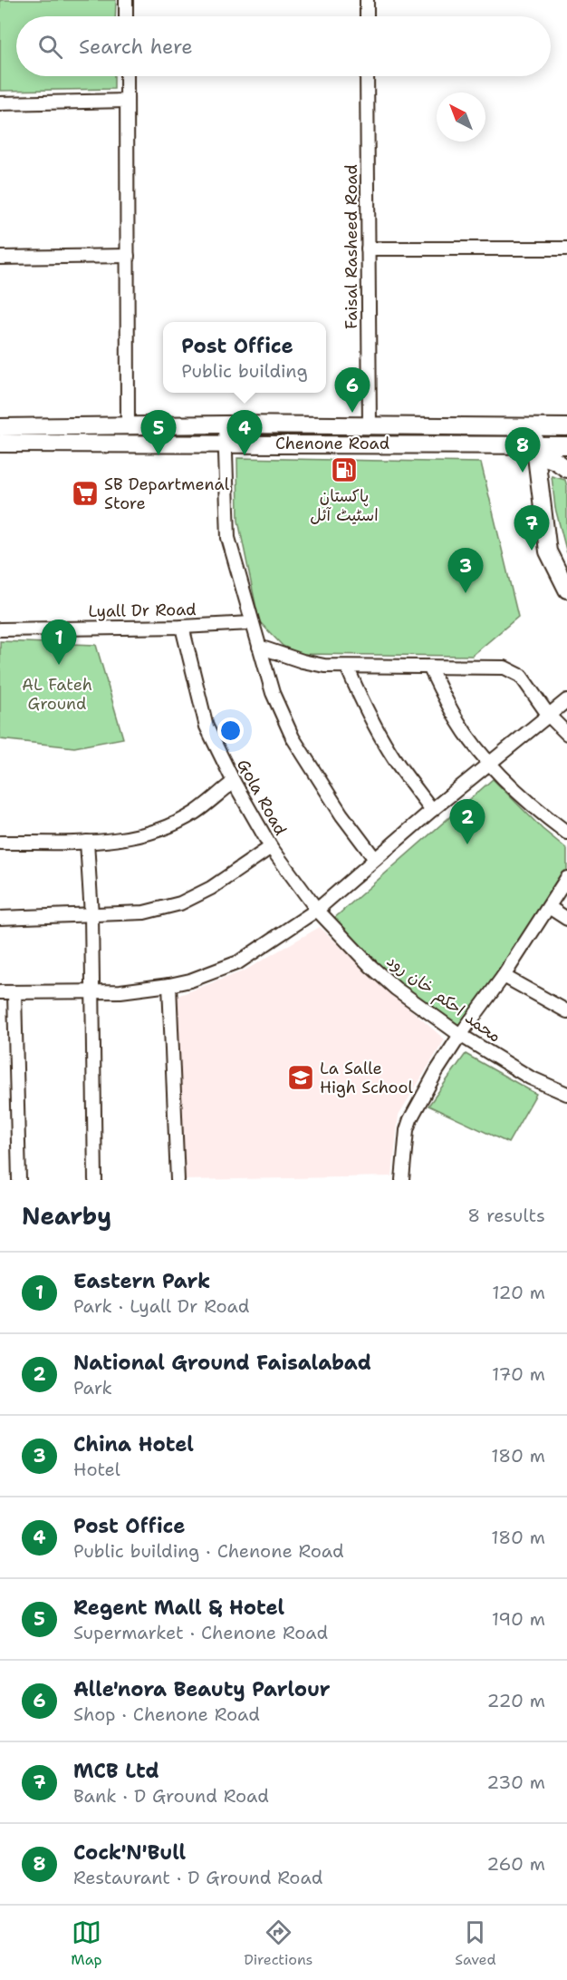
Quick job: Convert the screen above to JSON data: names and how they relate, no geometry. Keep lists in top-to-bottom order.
{
  "streets": {
    "street": [
      "Faisal Rasheed Road",
      "Chenone Road",
      "Lyall Dr Road",
      "Gola Road",
      "محمد احكم خان رود"
    ]
  },
  "crossings": [
    ["Faisal Rasheed Road", "Chenone Road"],
    ["Lyall Dr Road", "Gola Road"],
    ["Gola Road", "محمد احكم خان رود"]
  ],
  "parks": ["AL Fateh Ground"],
  "places": {
    "fuel station": ["پاکستان اسٹیٹ آئل"],
    "supermarket": ["SB Departmenal Store"],
    "school or university": ["La Salle High School"]
  },
  "north": "top left",
  "page": {
    "search": "Search here",
    "popup": ["Post Office", "Public building"],
    "pins": [
      "6",
      "4",
      "5",
      "8",
      "7",
      "3",
      "1",
      "2"
    ],
    "heading": ["Nearby", "8 results"],
    "list": [
      {
        "mark": "1",
        "name": "Eastern Park",
        "note": "Park · Lyall Dr Road",
        "value": "120 m"
      },
      {
        "mark": "2",
        "name": "National Ground Faisalabad",
        "note": "Park",
        "value": "170 m"
      },
      {
        "mark": "3",
        "name": "China Hotel",
        "note": "Hotel",
        "value": "180 m"
      },
      {
        "mark": "4",
        "name": "Post Office",
        "note": "Public building · Chenone Road",
        "value": "180 m"
      },
      {
        "mark": "5",
        "name": "Regent Mall & Hotel",
        "note": "Supermarket · Chenone Road",
        "value": "190 m"
      },
      {
        "mark": "6",
        "name": "Alle'nora Beauty Parlour",
        "note": "Shop · Chenone Road",
        "value": "220 m"
      },
      {
        "mark": "7",
        "name": "MCB Ltd",
        "note": "Bank · D Ground Road",
        "value": "230 m"
      },
      {
        "mark": "8",
        "name": "Cock'N'Bull",
        "note": "Restaurant · D Ground Road",
        "value": "260 m"
      }
    ],
    "nav": ["Map", "Directions", "Saved"]
  }
}
